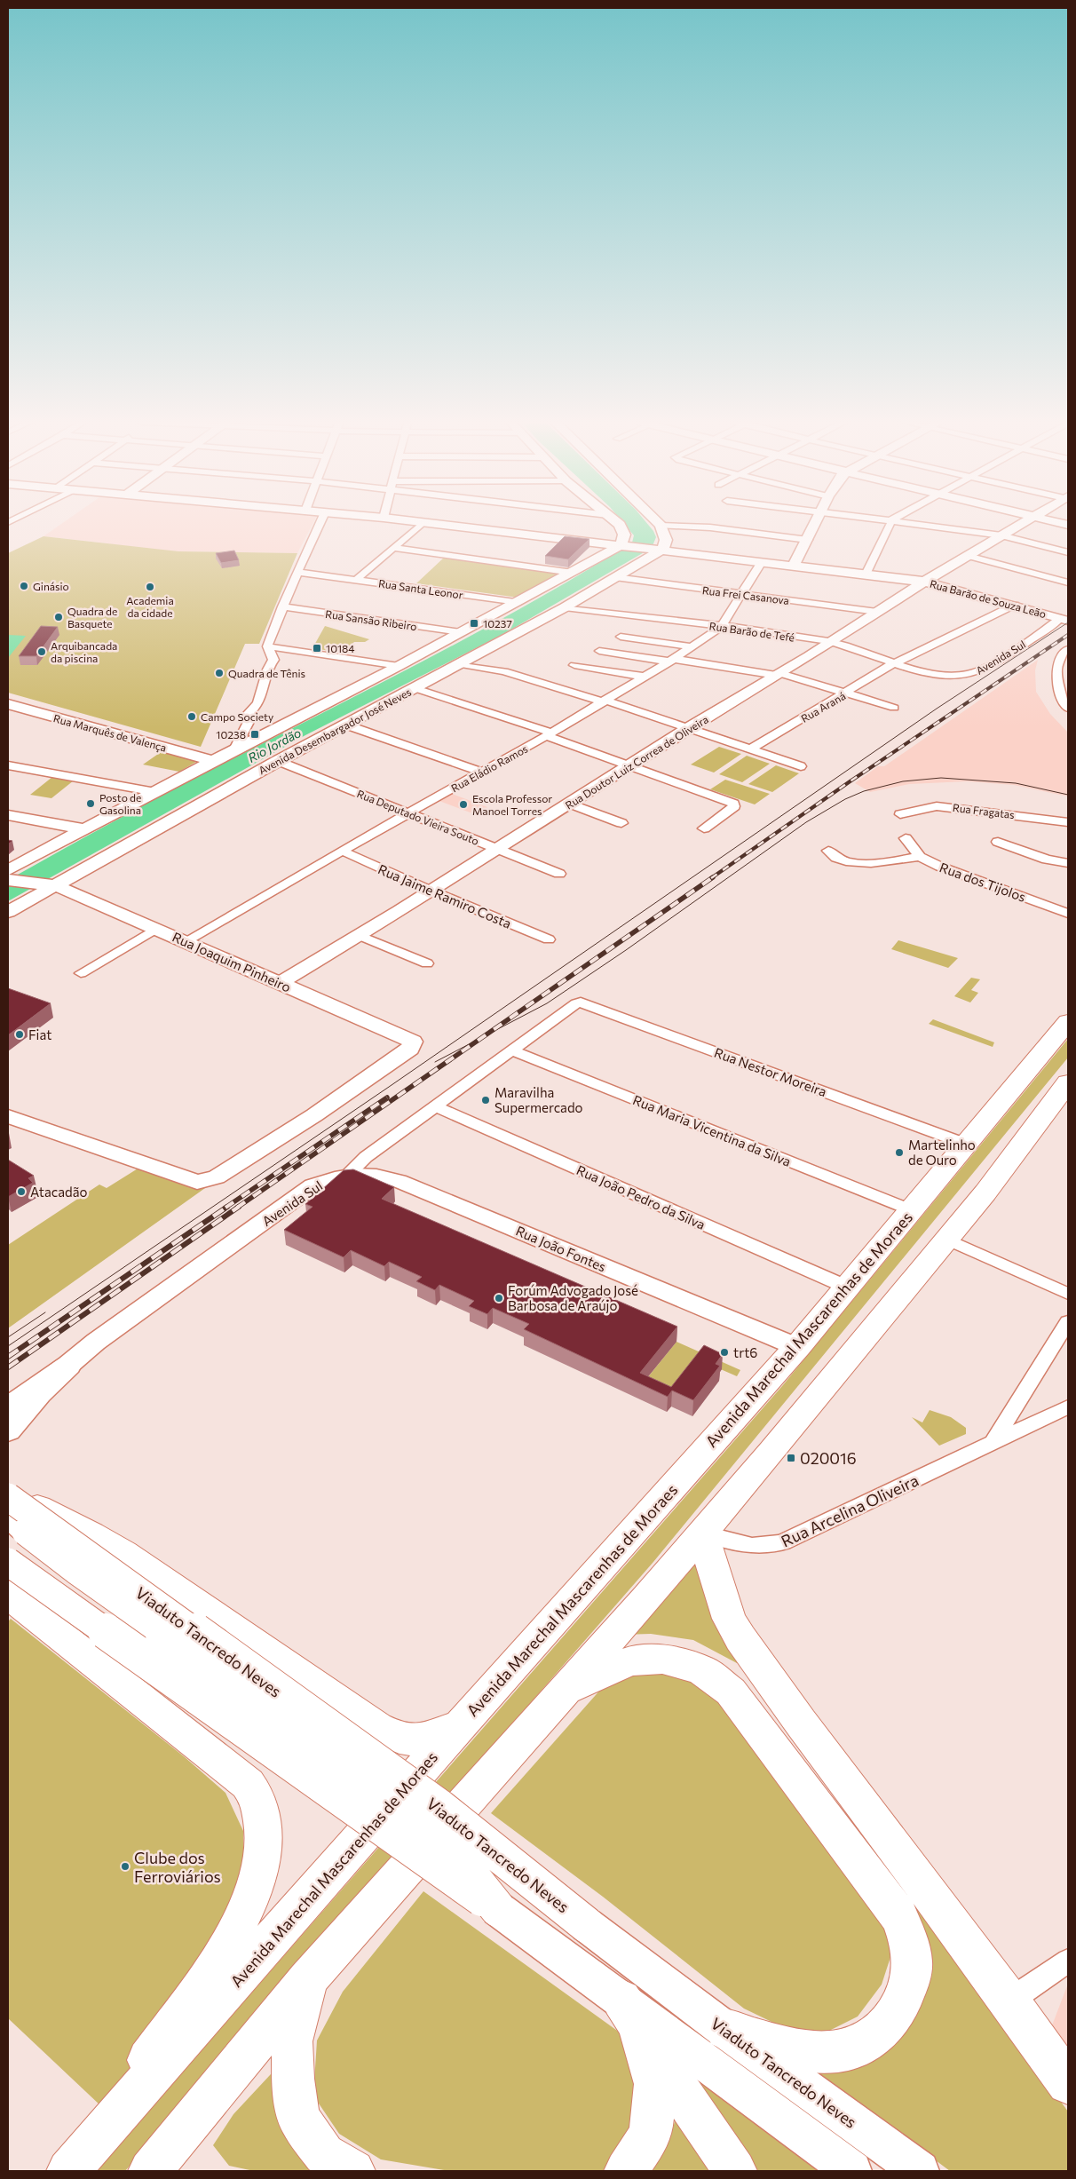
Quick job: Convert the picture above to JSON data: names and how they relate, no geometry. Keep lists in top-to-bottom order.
{
  "streets": {
    "highway": ["Avenida Marechal Mascarenhas de Moraes"],
    "main road": [
      "Rua Barão de Souza Leão",
      "Avenida Sul",
      "Avenida Desembargador José Neves",
      "Rua Marquês de Valença",
      "Rua Doutor Luiz Correa de Oliveira",
      "Rua Joaquim Pinheiro",
      "Rua João Fontes",
      "Viaduto Tancredo Neves"
    ],
    "street": [
      "Rua Santa Leonor",
      "Rua Frei Casanova",
      "Rua Sansão Ribeiro",
      "Rua Barão de Tefé",
      "Rua Araná",
      "Rua Eládio Ramos",
      "Rua Fragatas",
      "Rua Deputado Vieira Souto",
      "Rua dos Tijolos",
      "Rua Jaime Ramiro Costa",
      "Rua Nestor Moreira",
      "Rua Maria Vicentina da Silva",
      "Rua João Pedro da Silva",
      "Rua Arcelina Oliveira"
    ]
  },
  "crossings": [
    ["Rua Frei Casanova", "Avenida Desembargador José Neves"],
    ["Rua Frei Casanova", "Rua Doutor Luiz Correa de Oliveira"],
    ["Rua Frei Casanova", "Rua Eládio Ramos"],
    ["Rua Barão de Souza Leão", "Avenida Sul"],
    ["Rua Barão de Souza Leão", "Avenida Desembargador José Neves"],
    ["Rua Barão de Souza Leão", "Rua Doutor Luiz Correa de Oliveira"],
    ["Rua Barão de Souza Leão", "Rua Eládio Ramos"],
    ["Rua Barão de Tefé", "Avenida Sul"],
    ["Rua Barão de Tefé", "Rua Araná"],
    ["Rua Barão de Tefé", "Avenida Desembargador José Neves"],
    ["Rua Barão de Tefé", "Rua Doutor Luiz Correa de Oliveira"],
    ["Rua Barão de Tefé", "Rua Eládio Ramos"],
    ["Avenida Sul", "Rua João Fontes"],
    ["Avenida Desembargador José Neves", "Rua Deputado Vieira Souto"],
    ["Avenida Desembargador José Neves", "Rua Joaquim Pinheiro"],
    ["Rua Doutor Luiz Correa de Oliveira", "Rua Deputado Vieira Souto"],
    ["Rua Doutor Luiz Correa de Oliveira", "Rua Jaime Ramiro Costa"],
    ["Rua Doutor Luiz Correa de Oliveira", "Rua Joaquim Pinheiro"],
    ["Rua Eládio Ramos", "Rua Deputado Vieira Souto"],
    ["Rua Eládio Ramos", "Rua Jaime Ramiro Costa"],
    ["Rua Eládio Ramos", "Rua Joaquim Pinheiro"],
    ["Rua Nestor Moreira", "Rua Maria Vicentina da Silva"],
    ["Rua Nestor Moreira", "Avenida Marechal Mascarenhas de Moraes"],
    ["Rua Maria Vicentina da Silva", "Avenida Marechal Mascarenhas de Moraes"],
    ["Rua João Pedro da Silva", "Avenida Marechal Mascarenhas de Moraes"],
    ["Rua João Fontes", "Avenida Marechal Mascarenhas de Moraes"]
  ],
  "water": ["Rio Jordão"],
  "places": {
    "other": [
      "Ginásio",
      "Academia da cidade",
      "Quadra de Basquete",
      "Arquibancada da piscina",
      "Quadra de Tênis",
      "Campo Society",
      "Posto de Gasolina",
      "Escola Professor Manoel Torres",
      "Fiat",
      "Maravilha Supermercado",
      "Martelinho de Ouro",
      "Atacadão",
      "Forúm Advogado José Barbosa de Araújo",
      "trt6",
      "Clube dos Ferroviários"
    ],
    "transit": [
      "10237",
      "10184",
      "10238",
      "020016"
    ]
  }
}
